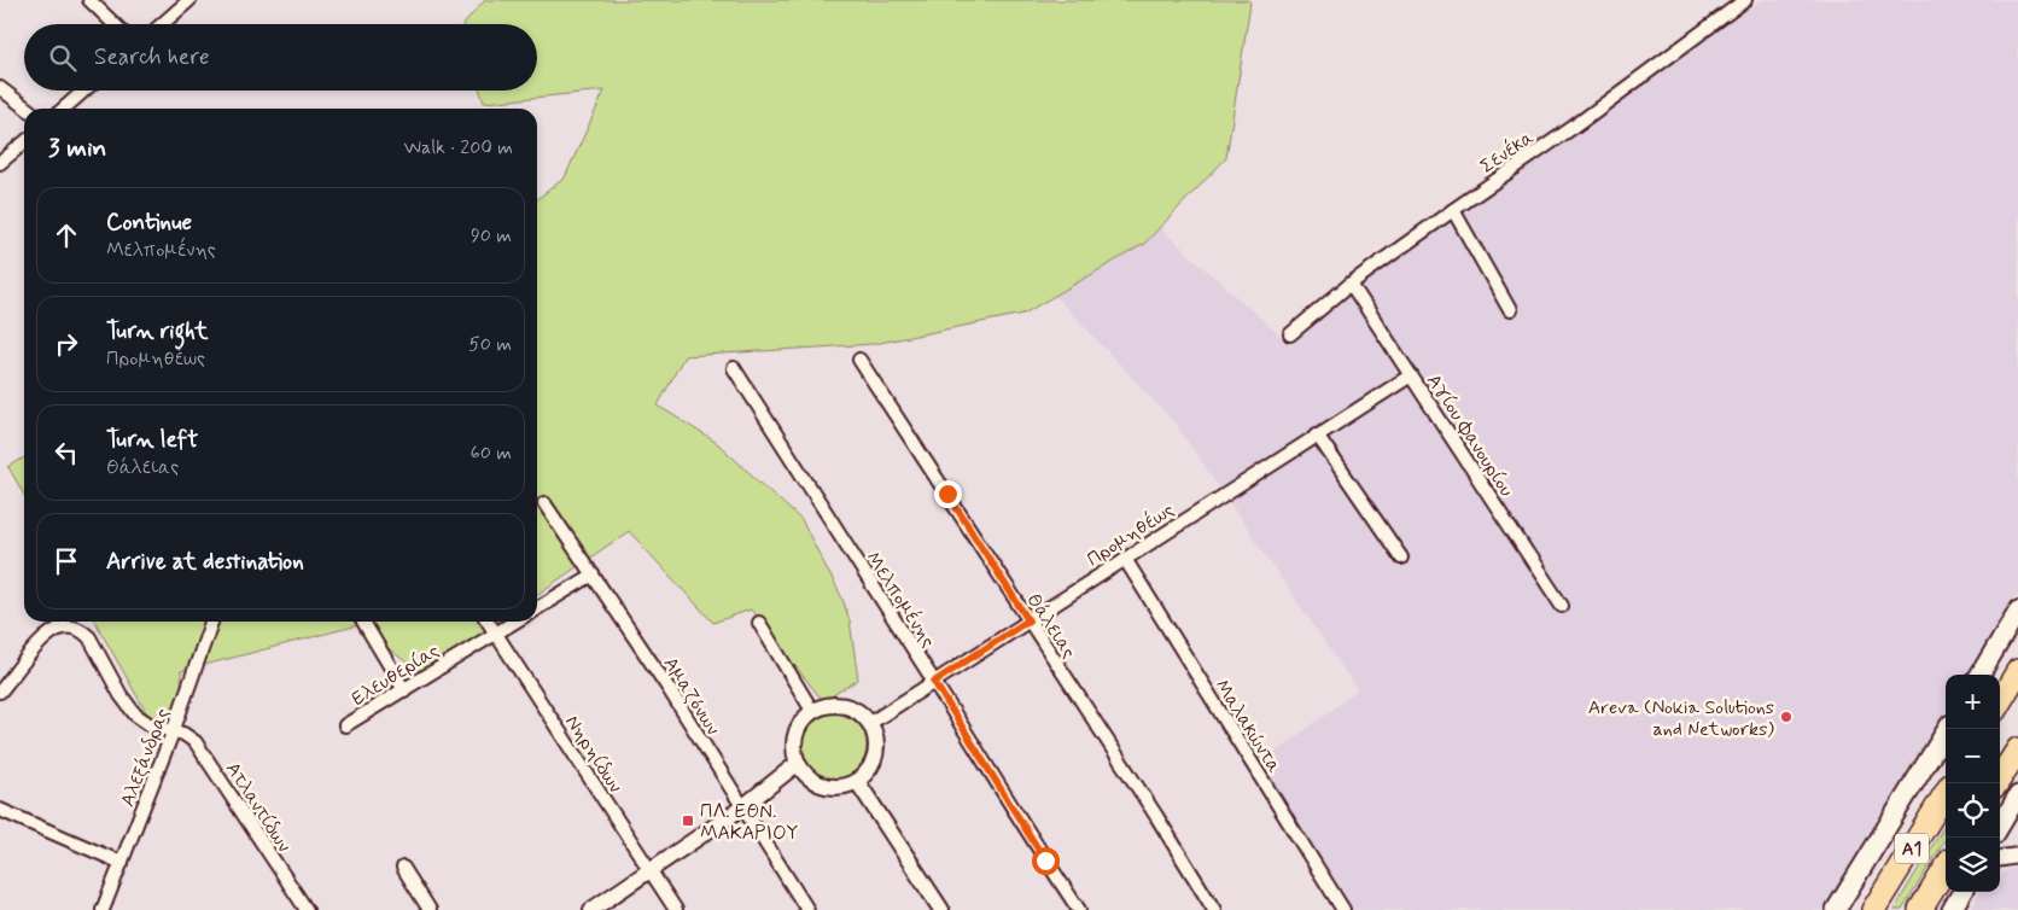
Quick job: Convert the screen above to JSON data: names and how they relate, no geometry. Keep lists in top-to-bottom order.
{
  "streets": {
    "highway": ["Α1"],
    "street": [
      "Σενέκα",
      "Αγίου Φανουρίου",
      "Προμηθέως",
      "Μελπομένης",
      "Θάλειας",
      "Ελευθερίας",
      "Αμαζόνων",
      "Μαλακώντα",
      "Νηρηίδων",
      "Αλεξάνδρας",
      "Ατλαντίδων"
    ]
  },
  "crossings": [
    ["Σενέκα", "Αγίου Φανουρίου"],
    ["Αγίου Φανουρίου", "Προμηθέως"],
    ["Προμηθέως", "Μελπομένης"],
    ["Προμηθέως", "Θάλειας"],
    ["Προμηθέως", "Μαλακώντα"],
    ["Ελευθερίας", "Νηρηίδων"],
    ["Αλεξάνδρας", "Ατλαντίδων"]
  ],
  "places": {
    "other": ["Areva (Nokia Solutions and Networks)"],
    "transit": ["ΠΛ. ΕΘΝ. ΜΑΚΑΡΙΟΥ"]
  },
  "page": {
    "search": "Search here",
    "heading": ["3 min", "Walk · 200 m"],
    "list": [
      ["Continue", "Μελπομένης", "90 m"],
      ["Turn right", "Προμηθέως", "50 m"],
      ["Turn left", "Θάλειας", "60 m"],
      "Arrive at destination"
    ],
    "map_buttons": ["+", "−"]
  }
}
